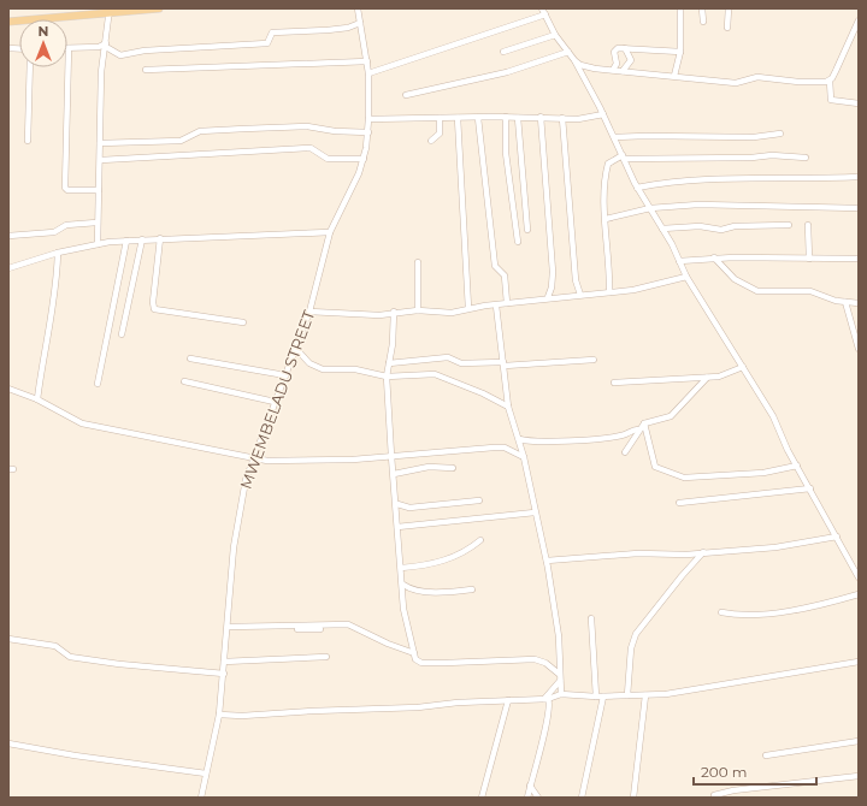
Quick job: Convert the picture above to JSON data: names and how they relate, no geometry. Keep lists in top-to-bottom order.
{
  "streets": {
    "street": ["MWEMBELADU STREET"]
  },
  "scale_bar": "200 m",
  "north": "top"
}
